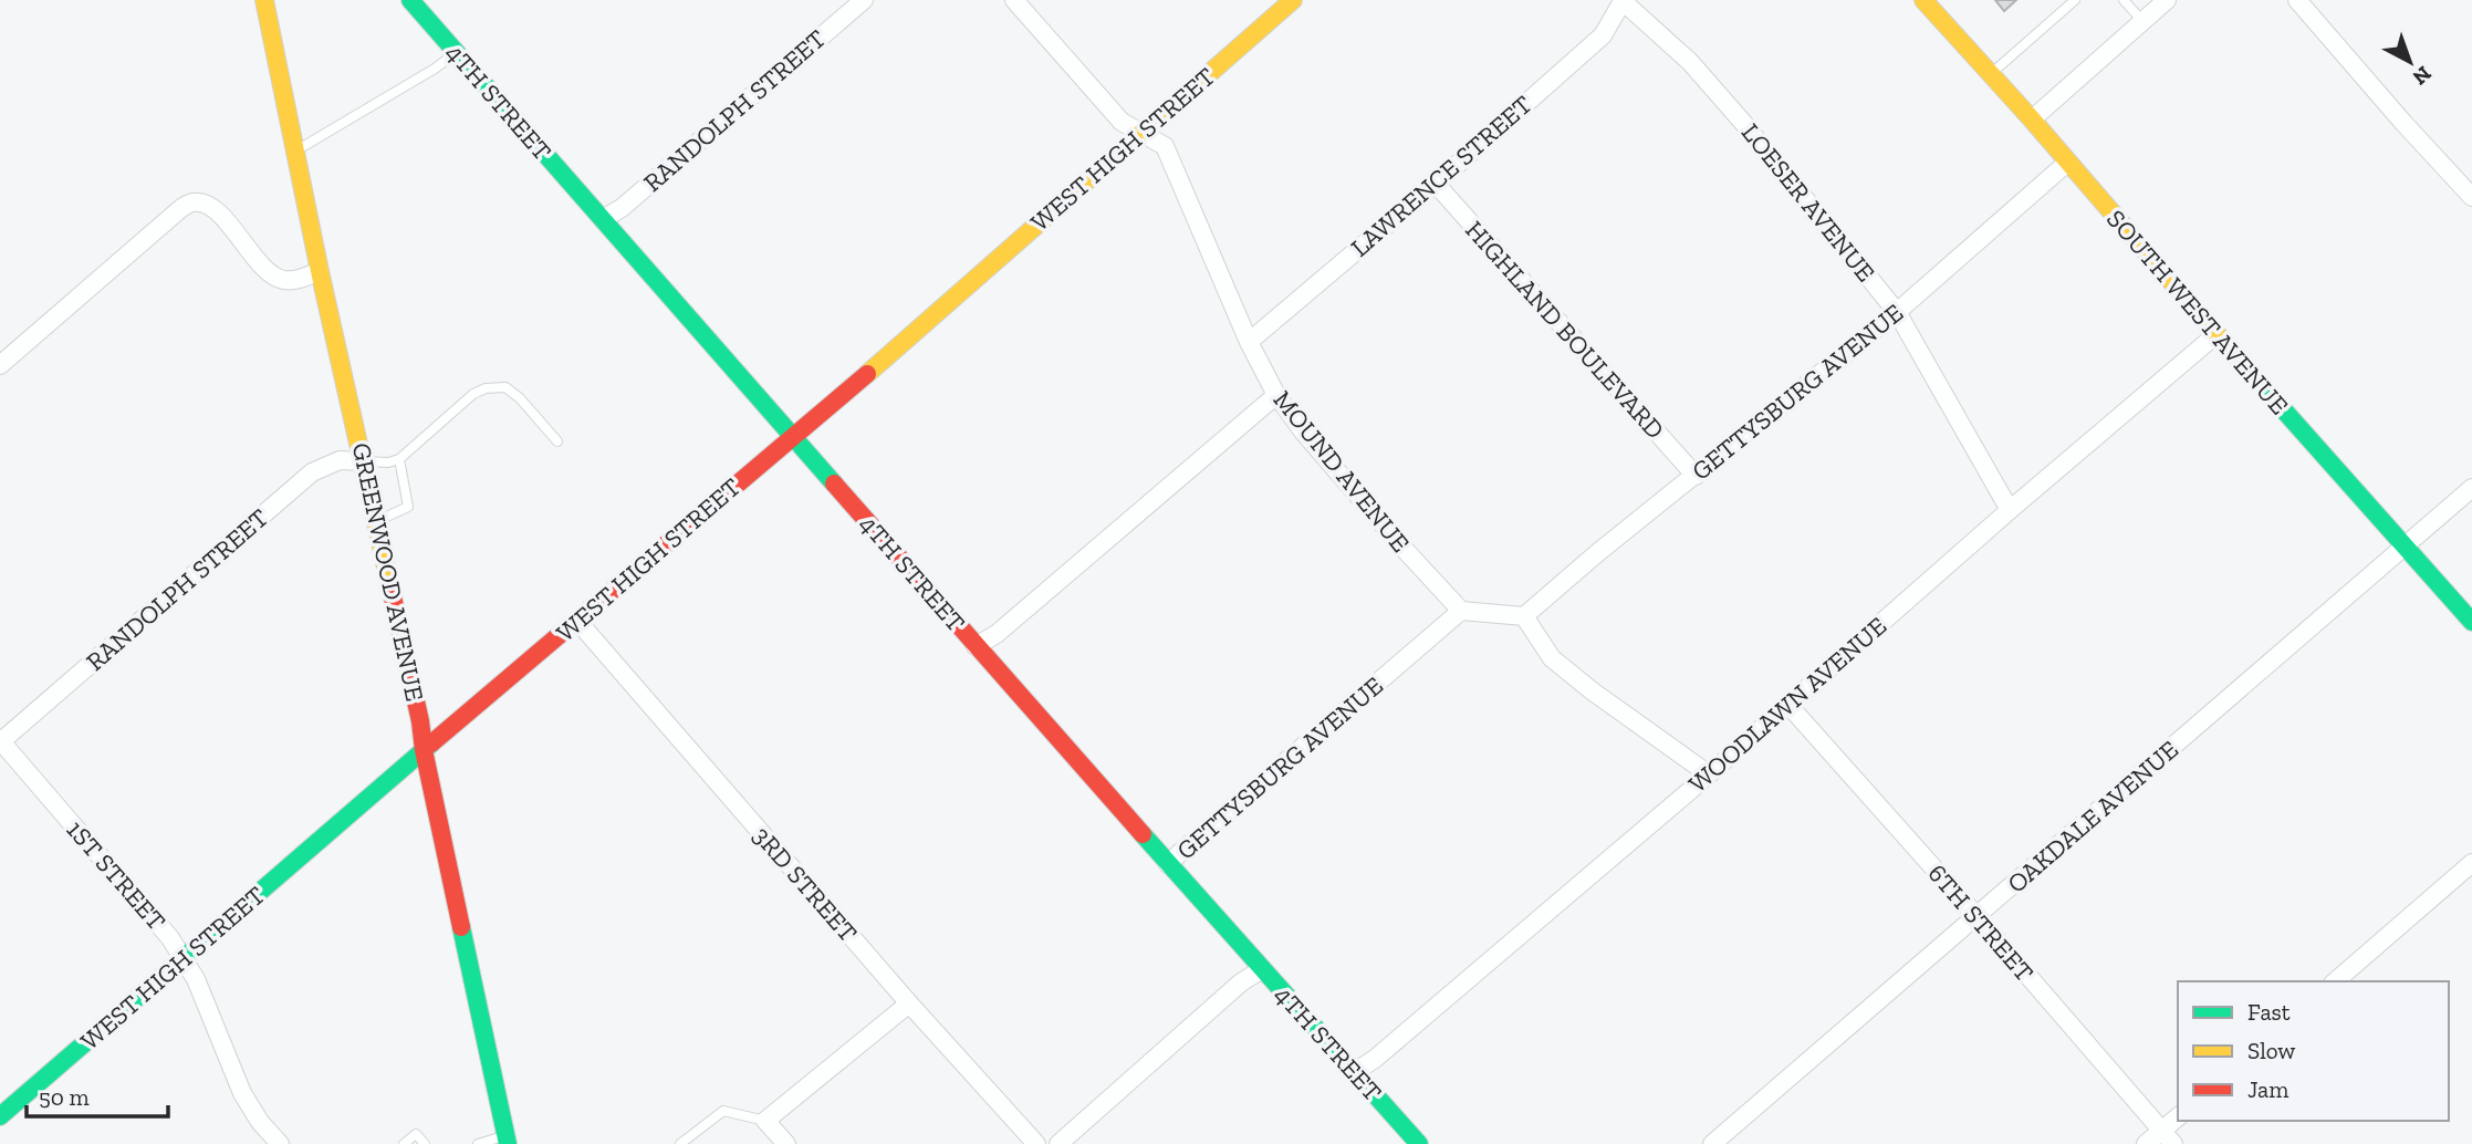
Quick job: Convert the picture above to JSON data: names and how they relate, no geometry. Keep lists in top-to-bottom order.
{
  "streets": {
    "street": [
      "4TH STREET",
      "RANDOLPH STREET",
      "WEST HIGH STREET",
      "LAWRENCE STREET",
      "LOESER AVENUE",
      "SOUTH WEST AVENUE",
      "HIGHLAND BOULEVARD",
      "GETTYSBURG AVENUE",
      "MOUND AVENUE",
      "GREENWOOD AVENUE",
      "WOODLAWN AVENUE",
      "OAKDALE AVENUE",
      "1ST STREET",
      "3RD STREET",
      "6TH STREET"
    ]
  },
  "crossings": [
    ["4TH STREET", "RANDOLPH STREET"],
    ["4TH STREET", "WEST HIGH STREET"],
    ["4TH STREET", "GETTYSBURG AVENUE"],
    ["4TH STREET", "WOODLAWN AVENUE"],
    ["RANDOLPH STREET", "GREENWOOD AVENUE"],
    ["RANDOLPH STREET", "1ST STREET"],
    ["WEST HIGH STREET", "MOUND AVENUE"],
    ["WEST HIGH STREET", "GREENWOOD AVENUE"],
    ["WEST HIGH STREET", "1ST STREET"],
    ["WEST HIGH STREET", "3RD STREET"],
    ["LAWRENCE STREET", "LOESER AVENUE"],
    ["LAWRENCE STREET", "HIGHLAND BOULEVARD"],
    ["LAWRENCE STREET", "MOUND AVENUE"],
    ["LOESER AVENUE", "GETTYSBURG AVENUE"],
    ["LOESER AVENUE", "WOODLAWN AVENUE"],
    ["SOUTH WEST AVENUE", "GETTYSBURG AVENUE"],
    ["SOUTH WEST AVENUE", "WOODLAWN AVENUE"],
    ["SOUTH WEST AVENUE", "OAKDALE AVENUE"],
    ["HIGHLAND BOULEVARD", "GETTYSBURG AVENUE"],
    ["GETTYSBURG AVENUE", "MOUND AVENUE"],
    ["WOODLAWN AVENUE", "6TH STREET"],
    ["OAKDALE AVENUE", "6TH STREET"]
  ],
  "legend": ["Fast", "Slow", "Jam"],
  "scale_bar": "50 m",
  "north": "bottom right"
}
